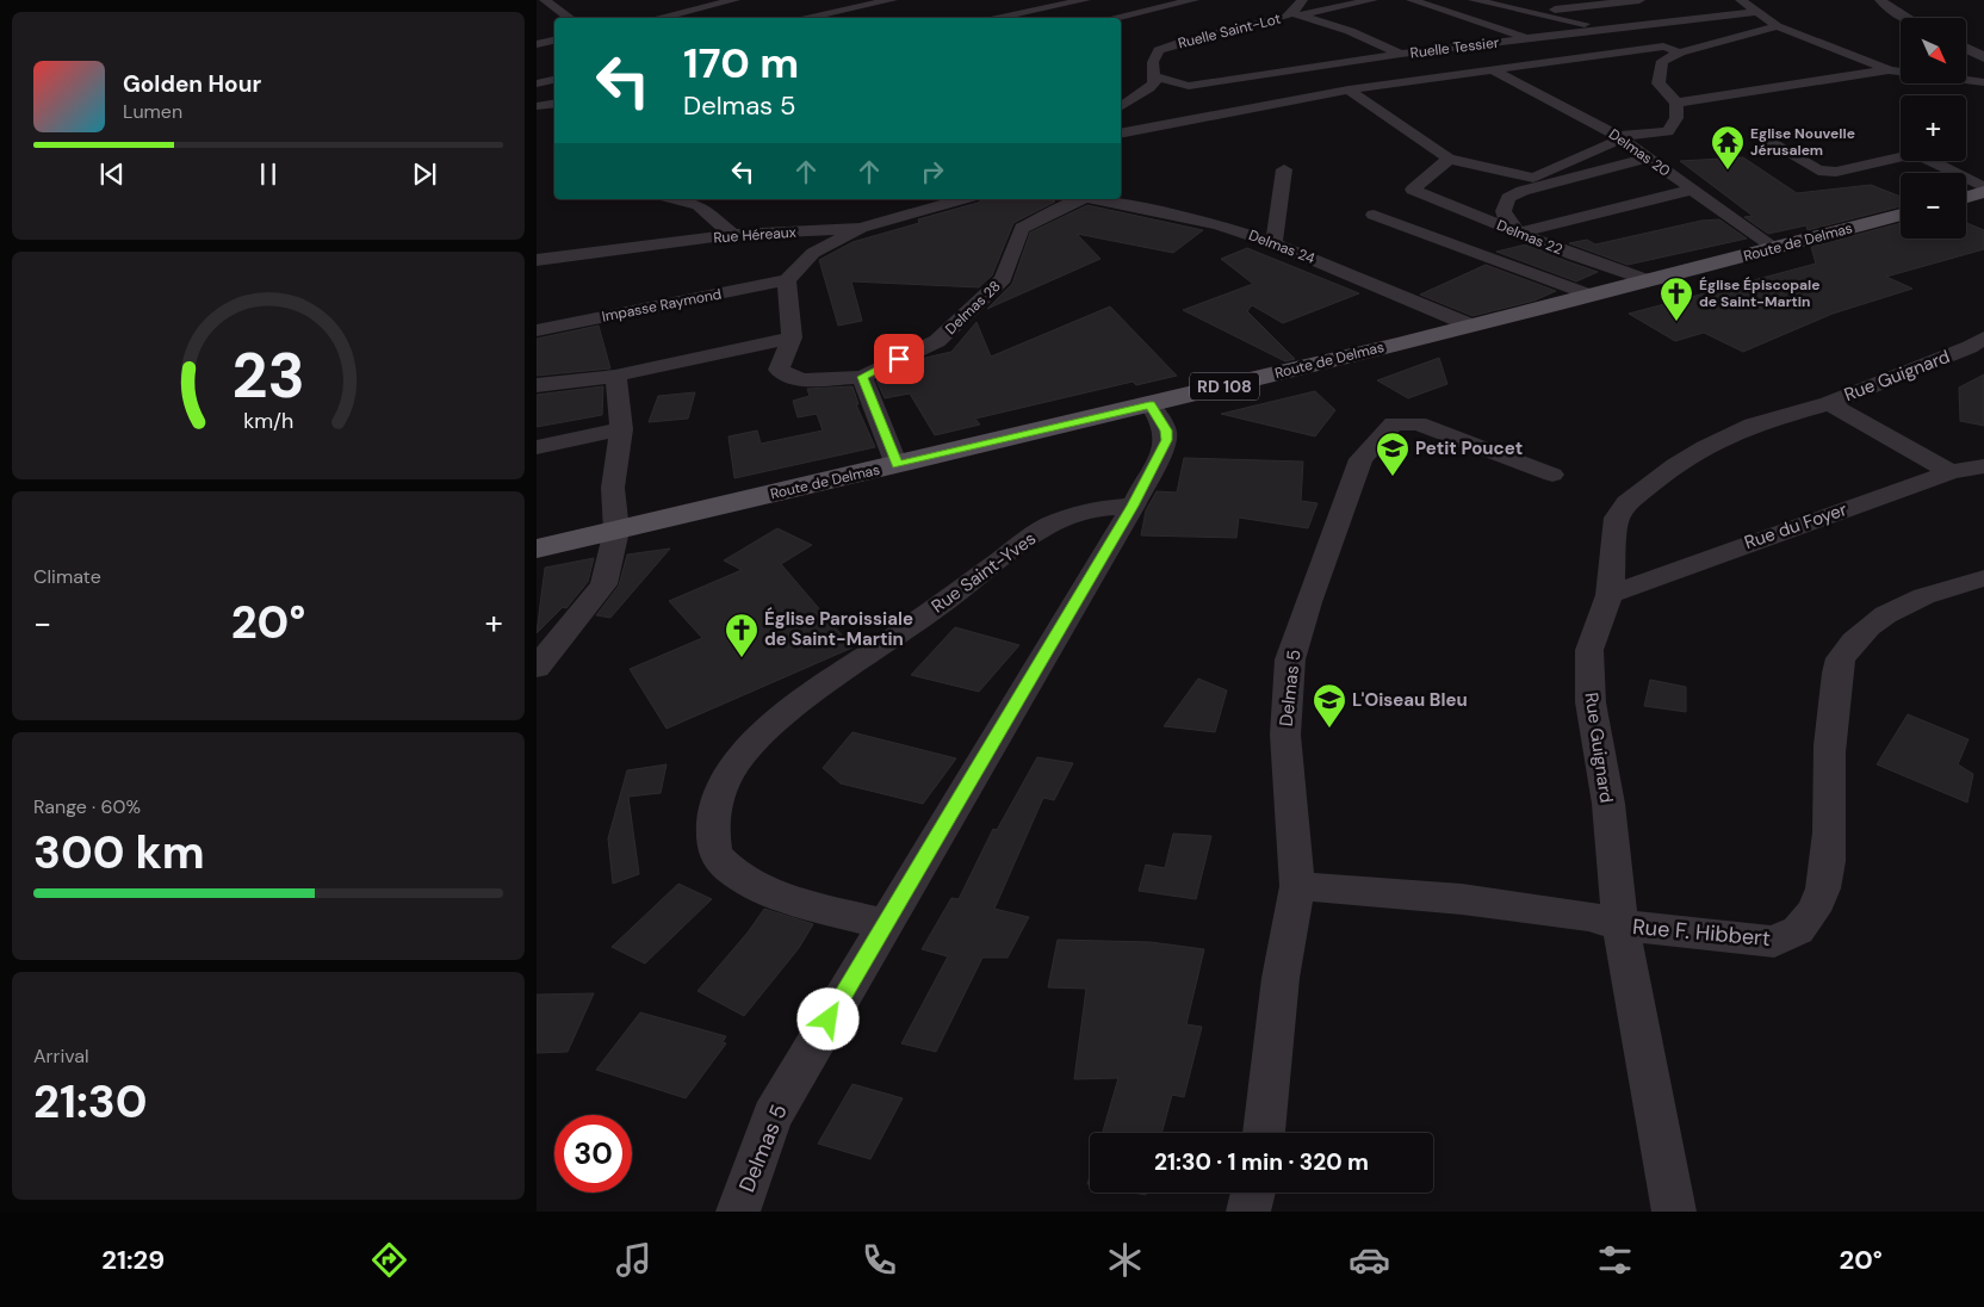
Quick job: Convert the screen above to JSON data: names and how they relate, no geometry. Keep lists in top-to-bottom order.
{
  "streets": {
    "main road": ["Route de Delmas", "RD 108"],
    "street": [
      "Ruelle Saint-Lot",
      "Ruelle Tessier",
      "Delmas 20",
      "Rue Héreaux",
      "Delmas 22",
      "Delmas 24",
      "Impasse Raymond",
      "Delmas 28",
      "Rue Guignard",
      "Rue du Foyer",
      "Rue Saint-Yves",
      "Delmas 5",
      "Rue F. Hibbert"
    ]
  },
  "crossings": [
    ["Ruelle Saint-Lot", "Ruelle Tessier"],
    ["Delmas 20", "Route de Delmas"],
    ["Delmas 22", "Route de Delmas"],
    ["Route de Delmas", "Delmas 24"],
    ["Route de Delmas", "Delmas 5"],
    ["Rue Guignard", "Rue du Foyer"],
    ["Rue Guignard", "Rue F. Hibbert"],
    ["Rue Saint-Yves", "Delmas 5"],
    ["Delmas 5", "Rue F. Hibbert"]
  ],
  "places": {
    "temple": ["Eglise Nouvelle Jérusalem"],
    "church": ["Église Épiscopale de Saint-Martin", "Église Paroissiale de Saint-Martin"],
    "school or university": ["Petit Poucet", "L'Oiseau Bleu"]
  },
  "north": "bottom right",
  "page": {
    "map_buttons": ["+", "−"],
    "turn": ["170 m", "Delmas 5"],
    "song": ["Golden Hour", "Lumen"],
    "tile": [
      "Climate",
      ["Range · 60%", "300 km"],
      ["Arrival", "21:30"]
    ],
    "heat": ["−", "20°", "+"],
    "limit": "30",
    "trip": "21:30 · 1 min · 320 m",
    "tabs": ["21:29", "20°"],
    "gauge": ["23", "km/h"]
  }
}
